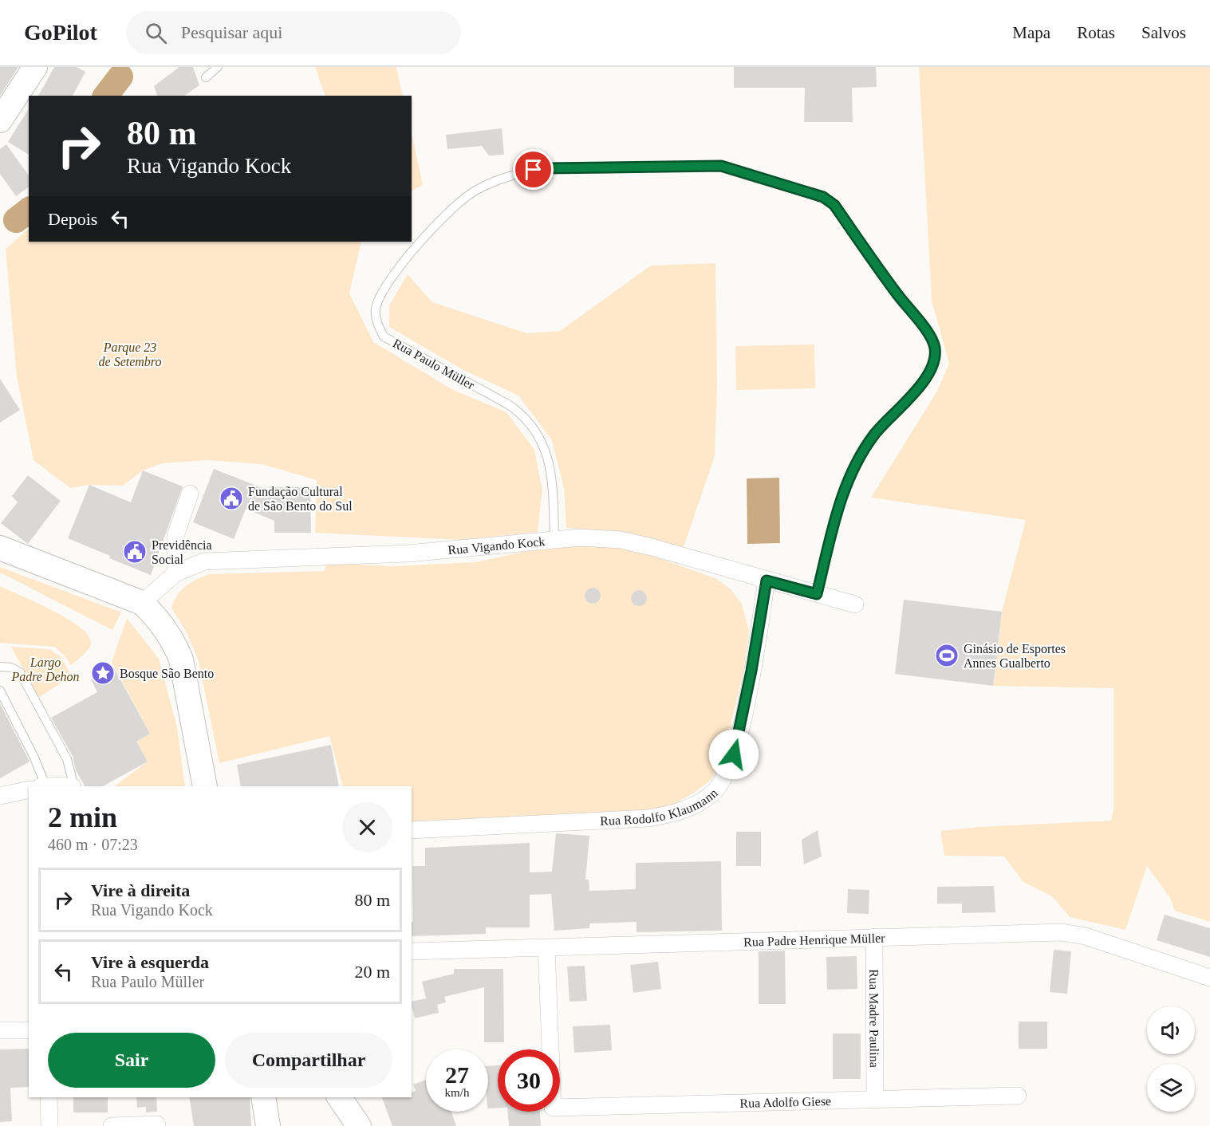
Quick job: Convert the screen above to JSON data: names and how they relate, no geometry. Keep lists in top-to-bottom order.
{
  "streets": {
    "street": [
      "Rua Vigando Kock",
      "Rua Rodolfo Klaumann",
      "Rua Padre Henrique Müller",
      "Rua Madre Paulina",
      "Rua Adolfo Giese"
    ],
    "lane": ["Rua Paulo Müller"]
  },
  "crossings": [
    ["Rua Paulo Müller", "Rua Vigando Kock"],
    ["Rua Vigando Kock", "Rua Rodolfo Klaumann"],
    ["Rua Padre Henrique Müller", "Rua Madre Paulina"],
    ["Rua Padre Henrique Müller", "Rua Adolfo Giese"],
    ["Rua Madre Paulina", "Rua Adolfo Giese"]
  ],
  "parks": ["Parque 23 de Setembro", "Largo Padre Dehon"],
  "places": {
    "public building": ["Fundação Cultural de São Bento do Sul", "Previdência Social"],
    "sports": ["Ginásio de Esportes Annes Gualberto"],
    "place": ["Bosque São Bento"]
  },
  "page": {
    "header": "GoPilot",
    "search": "Pesquisar aqui",
    "nav": ["Mapa", "Rotas", "Salvos"],
    "turn": ["80 m", "Rua Vigando Kock"],
    "then": "Depois",
    "heading": ["2 min", "460 m · 07:23"],
    "list": [
      {
        "name": "Vire à direita",
        "note": "Rua Vigando Kock",
        "value": "80 m"
      },
      {
        "name": "Vire à esquerda",
        "note": "Rua Paulo Müller",
        "value": "20 m"
      }
    ],
    "buttons": ["Sair", "Compartilhar"],
    "speed": "27 km/h",
    "limit": "30"
  }
}
